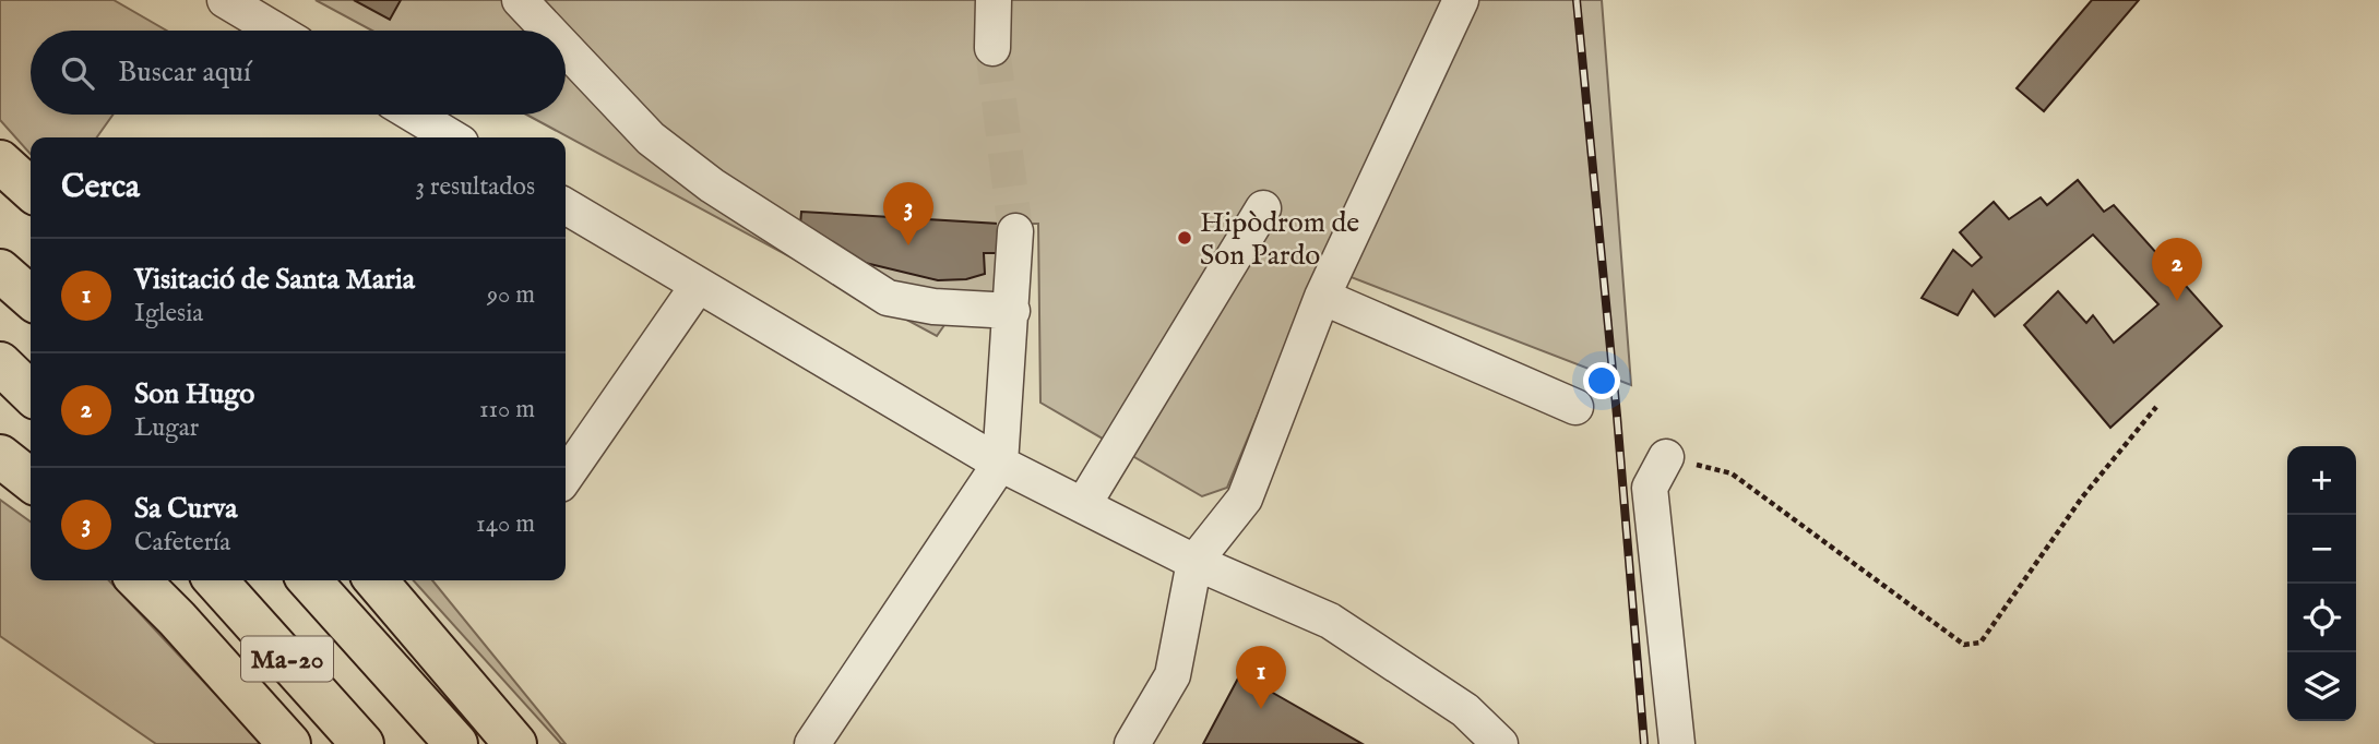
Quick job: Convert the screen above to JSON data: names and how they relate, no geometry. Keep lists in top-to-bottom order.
{
  "streets": {
    "highway": ["Ma-20"]
  },
  "places": ["Hipòdrom de Son Pardo"],
  "page": {
    "search": "Buscar aquí",
    "heading": ["Cerca", "3 resultados"],
    "pins": ["3", "2", "1"],
    "list": [
      {
        "mark": "1",
        "name": "Visitació de Santa Maria",
        "note": "Iglesia",
        "value": "90 m"
      },
      {
        "mark": "2",
        "name": "Son Hugo",
        "note": "Lugar",
        "value": "110 m"
      },
      {
        "mark": "3",
        "name": "Sa Curva",
        "note": "Cafetería",
        "value": "140 m"
      }
    ],
    "map_buttons": ["+", "−"]
  }
}
